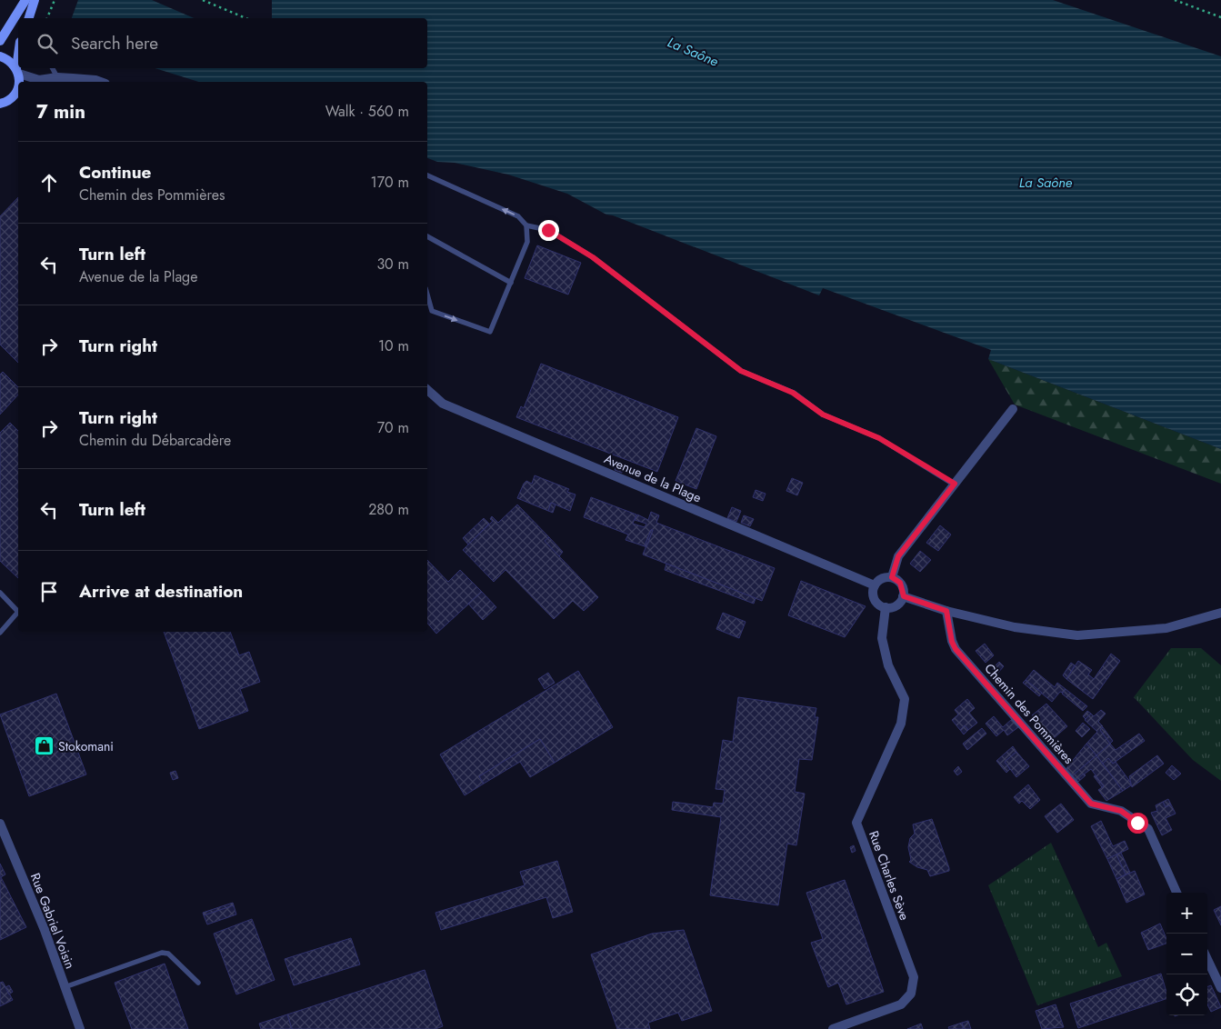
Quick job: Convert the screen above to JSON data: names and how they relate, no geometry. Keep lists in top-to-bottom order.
{
  "streets": {
    "street": [
      "Avenue de la Plage",
      "Chemin des Pommières",
      "Rue Charles Sève",
      "Rue Gabriel Voisin"
    ]
  },
  "crossings": [
    ["Avenue de la Plage", "Rue Charles Sève"]
  ],
  "water": ["La Saône"],
  "places": {
    "shop": ["Stokomani"]
  },
  "page": {
    "search": "Search here",
    "heading": ["7 min", "Walk · 560 m"],
    "list": [
      ["Continue", "Chemin des Pommières", "170 m"],
      ["Turn left", "Avenue de la Plage", "30 m"],
      ["Turn right", "10 m"],
      ["Turn right", "Chemin du Débarcadère", "70 m"],
      ["Turn left", "280 m"],
      "Arrive at destination"
    ],
    "map_buttons": ["+", "−"]
  }
}
